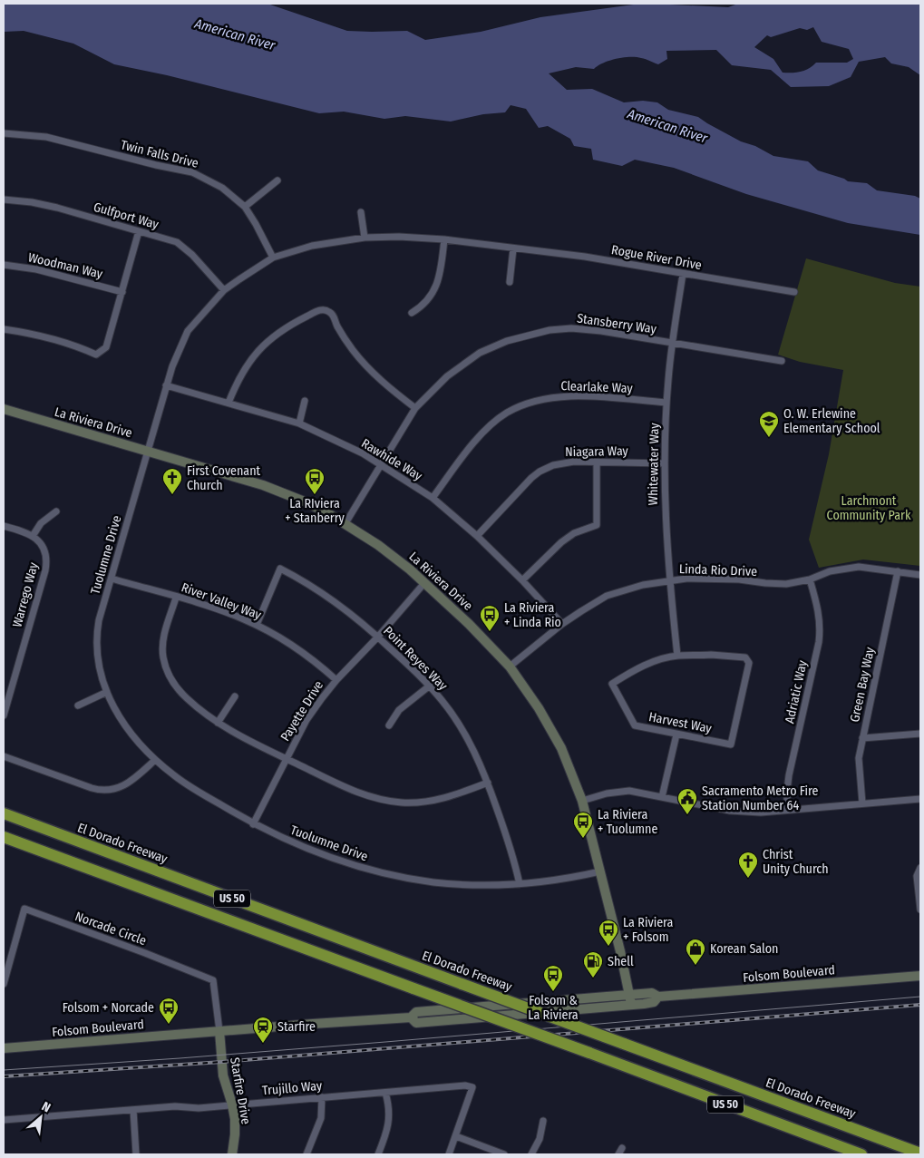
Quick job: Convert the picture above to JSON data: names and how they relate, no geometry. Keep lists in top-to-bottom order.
{
  "streets": {
    "highway": ["El Dorado Freeway", "US 50"],
    "street": [
      "Twin Falls Drive",
      "Gulfport Way",
      "Rogue River Drive",
      "Woodman Way",
      "Stansberry Way",
      "Clearlake Way",
      "La Riviera Drive",
      "Niagara Way",
      "Rawhide Way",
      "Whitewater Way",
      "Tuolumne Drive",
      "Linda Rio Drive",
      "Warrego Way",
      "River Valley Way",
      "Point Reyes Way",
      "Green Bay Way",
      "Adriatic Way",
      "Payette Drive",
      "Harvest Way",
      "Norcade Circle",
      "Folsom Boulevard",
      "Trujillo Way",
      "Starfire Drive"
    ]
  },
  "crossings": [
    ["Twin Falls Drive", "Rogue River Drive"],
    ["Gulfport Way", "Rogue River Drive"],
    ["Rogue River Drive", "La Riviera Drive"],
    ["Rogue River Drive", "Rawhide Way"],
    ["Rogue River Drive", "Whitewater Way"],
    ["Rogue River Drive", "Tuolumne Drive"],
    ["Stansberry Way", "La Riviera Drive"],
    ["Stansberry Way", "Rawhide Way"],
    ["Stansberry Way", "Whitewater Way"],
    ["Clearlake Way", "Rawhide Way"],
    ["Clearlake Way", "Whitewater Way"],
    ["La Riviera Drive", "Tuolumne Drive"],
    ["La Riviera Drive", "Linda Rio Drive"],
    ["La Riviera Drive", "Payette Drive"],
    ["La Riviera Drive", "Folsom Boulevard"],
    ["Niagara Way", "Rawhide Way"],
    ["Niagara Way", "Whitewater Way"],
    ["Rawhide Way", "Linda Rio Drive"],
    ["Whitewater Way", "Linda Rio Drive"],
    ["Whitewater Way", "Harvest Way"],
    ["Tuolumne Drive", "River Valley Way"],
    ["Tuolumne Drive", "Point Reyes Way"],
    ["Tuolumne Drive", "Payette Drive"],
    ["Linda Rio Drive", "Green Bay Way"],
    ["Linda Rio Drive", "Adriatic Way"],
    ["River Valley Way", "Point Reyes Way"],
    ["River Valley Way", "Payette Drive"],
    ["Point Reyes Way", "Payette Drive"],
    ["Norcade Circle", "Folsom Boulevard"],
    ["Norcade Circle", "Starfire Drive"],
    ["Folsom Boulevard", "Starfire Drive"],
    ["Trujillo Way", "Starfire Drive"]
  ],
  "water": ["American River"],
  "parks": ["Larchmont Community Park"],
  "places": {
    "school or university": ["O. W. Erlewine Elementary School"],
    "church": ["First Covenant Church", "Christ Unity Church"],
    "bus stop": [
      "La RIviera + Stanberry",
      "La Riviera + Linda Rio",
      "La Riviera + Tuolumne",
      "La Riviera + Folsom",
      "Folsom & La Riviera",
      "Folsom + Norcade"
    ],
    "public building": ["Sacramento Metro Fire Station Number 64"],
    "shop": ["Korean Salon"],
    "fuel station": ["Shell"],
    "station": ["Starfire"]
  },
  "north": "top right"
}
